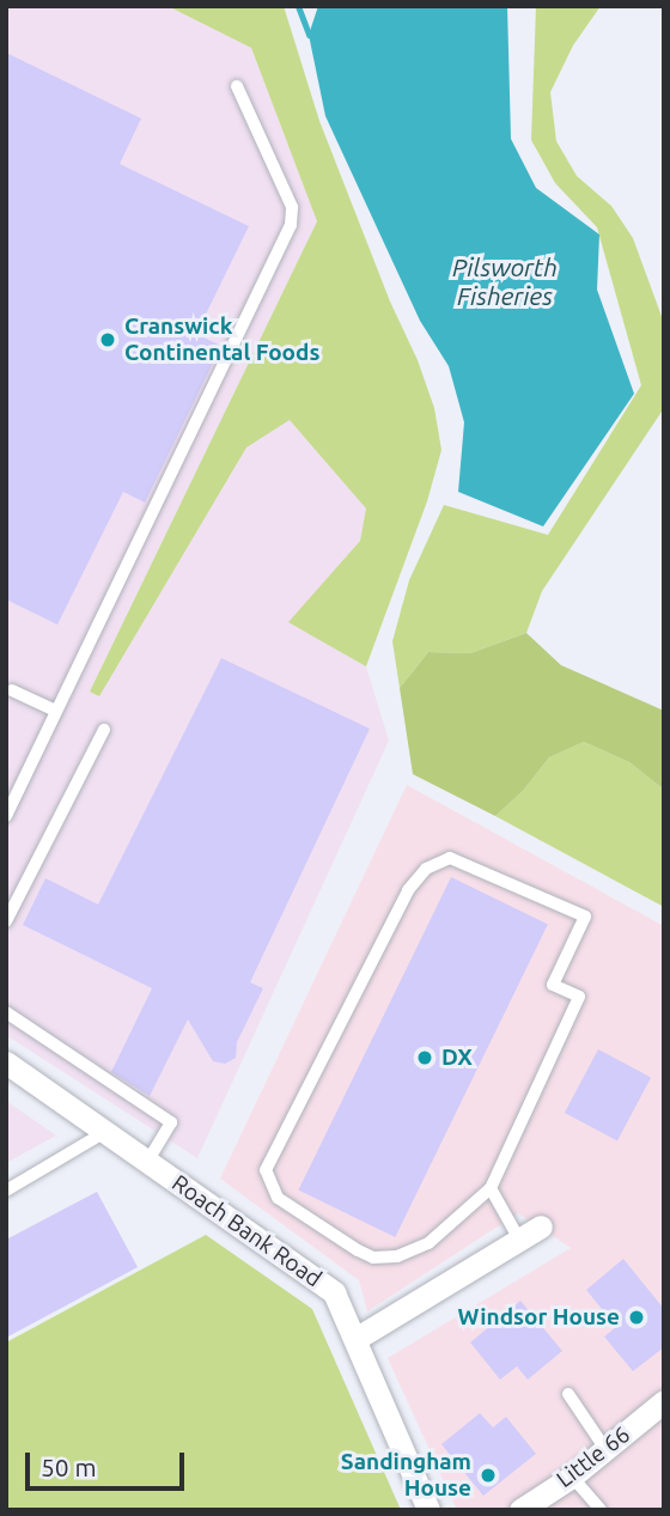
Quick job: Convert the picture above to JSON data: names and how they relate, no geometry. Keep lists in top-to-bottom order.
{
  "streets": {
    "street": ["Roach Bank Road", "Little 66"]
  },
  "water": ["Pilsworth Fisheries"],
  "places": [
    "Cranswick Continental Foods",
    "DX",
    "Windsor House",
    "Sandingham House"
  ],
  "scale_bar": "50 m"
}
